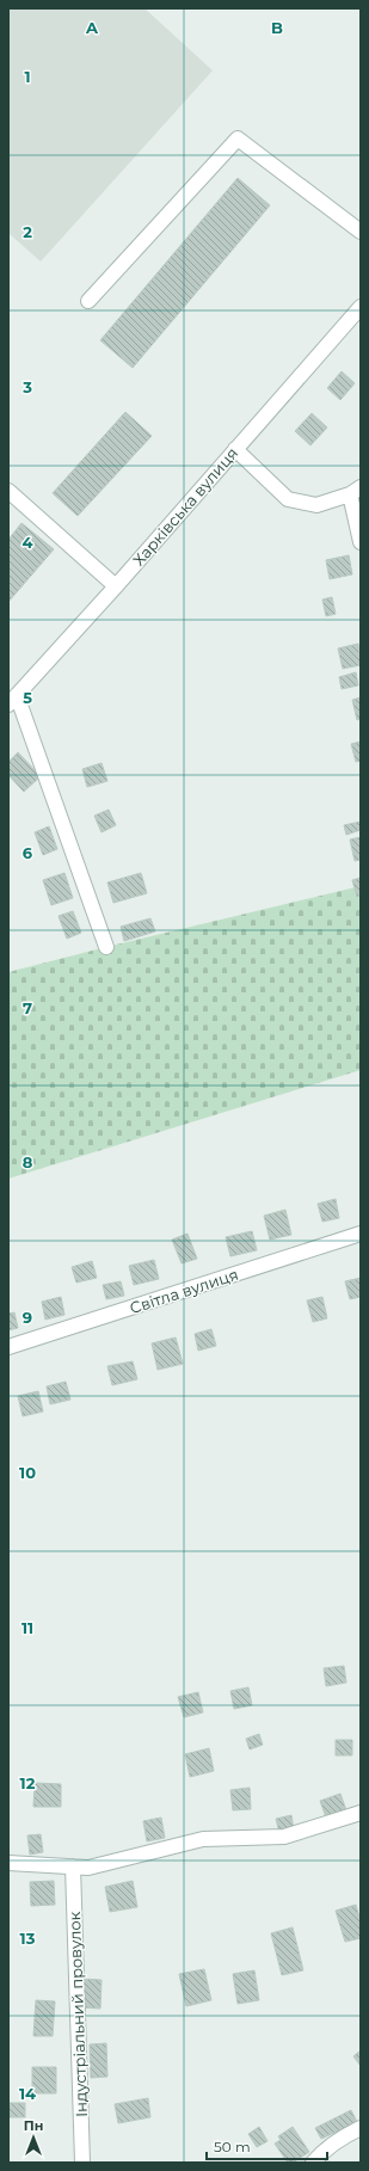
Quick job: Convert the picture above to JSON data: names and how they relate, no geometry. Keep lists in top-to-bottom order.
{
  "streets": {
    "street": ["Харківська вулиця", "Світла вулиця", "Індустріальний провулок"]
  },
  "scale_bar": "50 m",
  "north": "top",
  "grid": {
    "columns": ["A", "B"],
    "rows": [
      "1",
      "2",
      "3",
      "4",
      "5",
      "6",
      "7",
      "8",
      "9",
      "10",
      "11",
      "12",
      "13",
      "14"
    ]
  }
}
